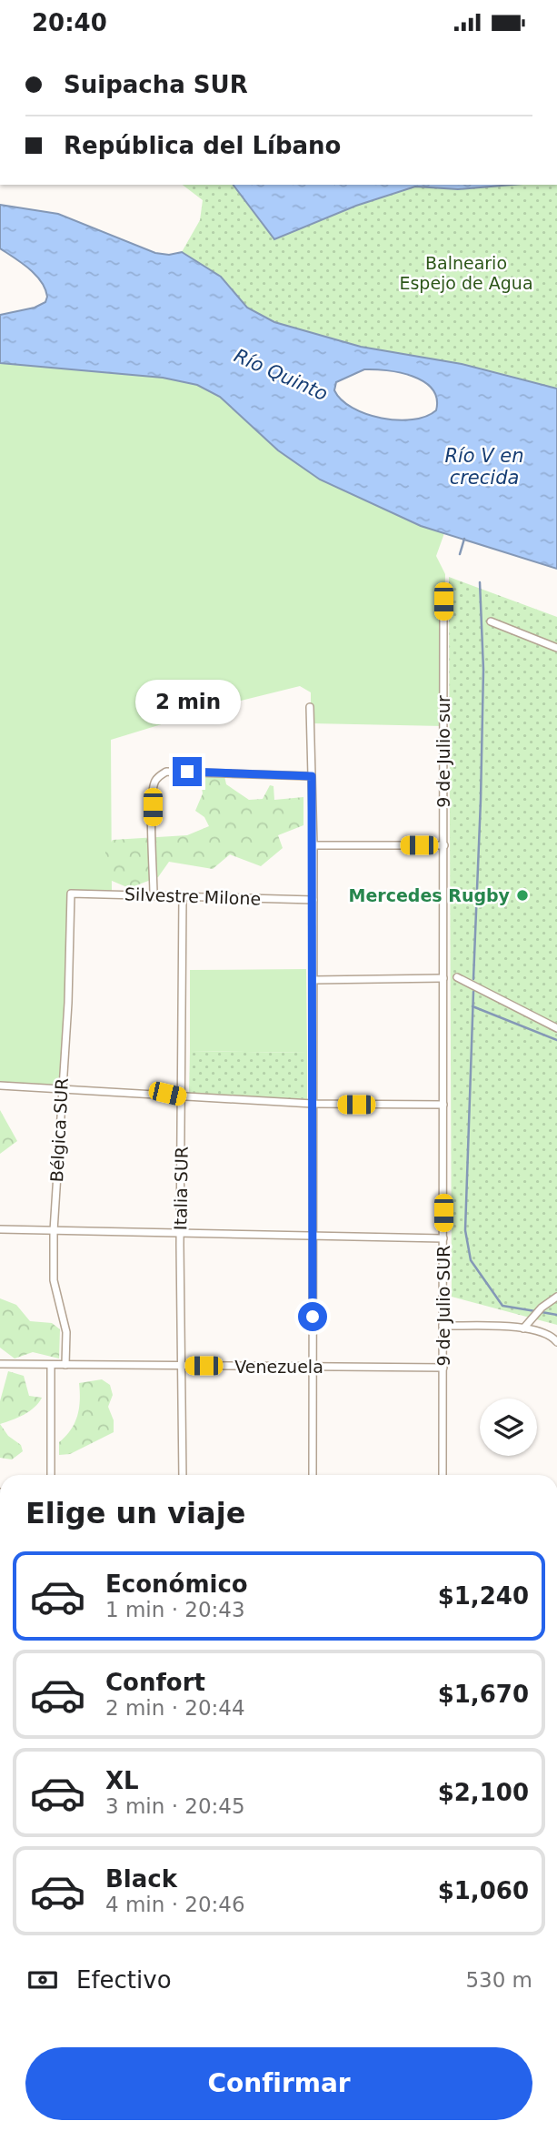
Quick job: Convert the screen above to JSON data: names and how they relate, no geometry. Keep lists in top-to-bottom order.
{
  "streets": {
    "street": [
      "9 de Julio sur",
      "Silvestre Milone",
      "Bélgica SUR",
      "Italia SUR",
      "9 de Julio SUR",
      "Venezuela"
    ]
  },
  "crossings": [
    ["9 de Julio sur", "9 de Julio SUR"],
    ["Silvestre Milone", "Bélgica SUR"],
    ["Silvestre Milone", "Italia SUR"],
    ["Bélgica SUR", "Venezuela"],
    ["Italia SUR", "Venezuela"],
    ["9 de Julio SUR", "Venezuela"]
  ],
  "water": ["Río Quinto", "Río V en crecida"],
  "parks": ["Balneario Espejo de Agua"],
  "places": ["Mercedes Rugby"],
  "page": {
    "status": "20:40",
    "banner": ["Suipacha SUR", "República del Líbano"],
    "bubble": "2 min",
    "heading": "Elige un viaje",
    "list": [
      {
        "name": "Económico",
        "note": "1 min · 20:43",
        "value": "$1,240"
      },
      {
        "name": "Confort",
        "note": "2 min · 20:44",
        "value": "$1,670"
      },
      {
        "name": "XL",
        "note": "3 min · 20:45",
        "value": "$2,100"
      },
      {
        "name": "Black",
        "note": "4 min · 20:46",
        "value": "$1,060"
      }
    ],
    "pay": ["Efectivo", "530 m"],
    "buttons": "Confirmar"
  }
}
